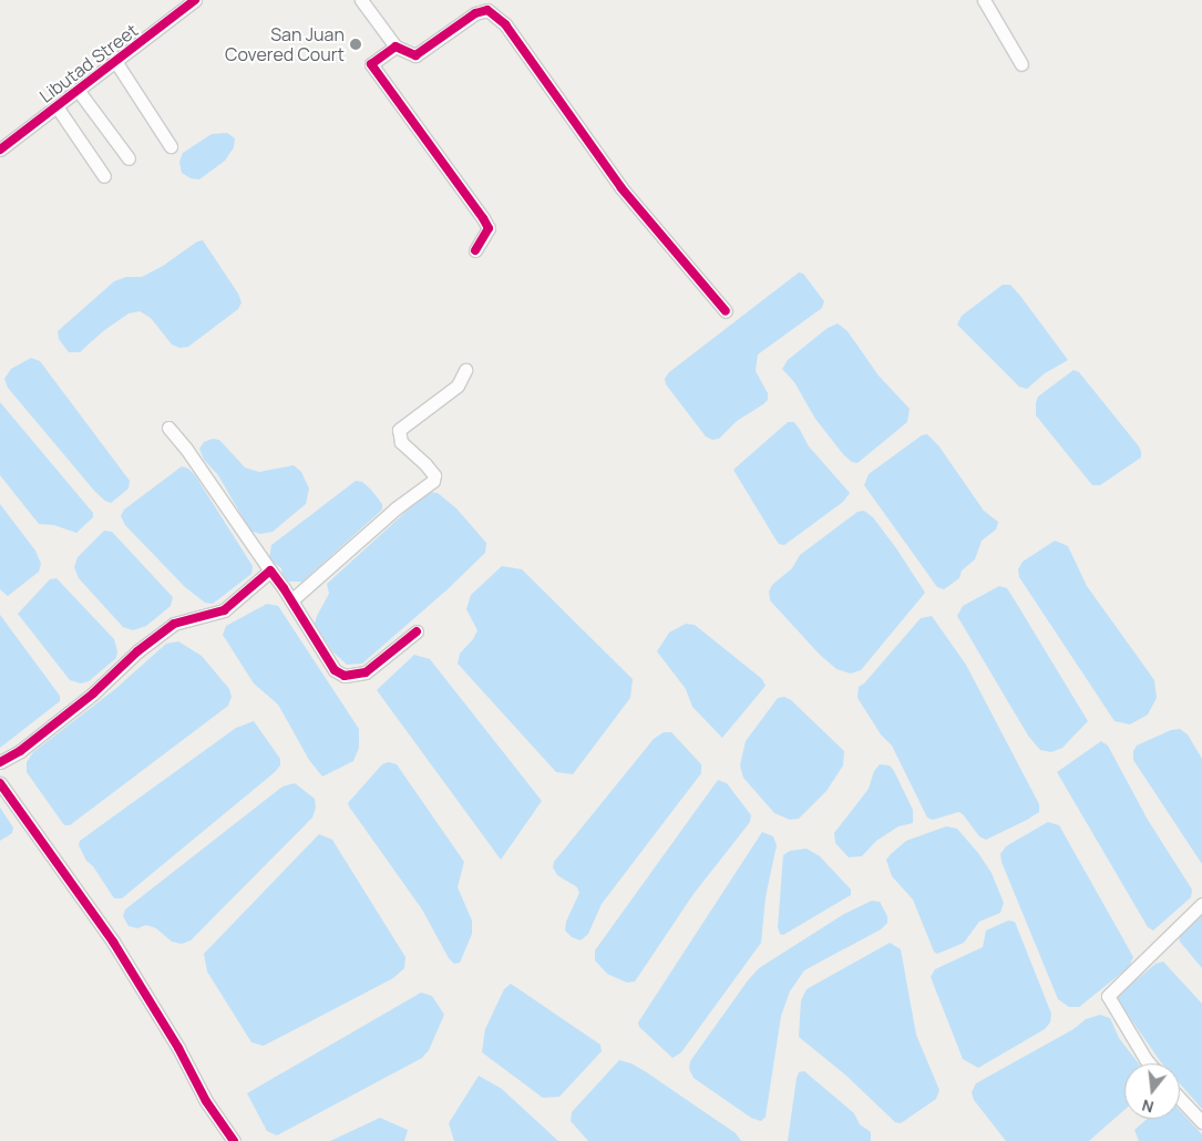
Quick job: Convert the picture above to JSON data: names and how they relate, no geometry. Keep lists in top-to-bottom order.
{
  "streets": {
    "street": ["Libutad Street"]
  },
  "places": ["San Juan Covered Court"],
  "north": "bottom"
}
